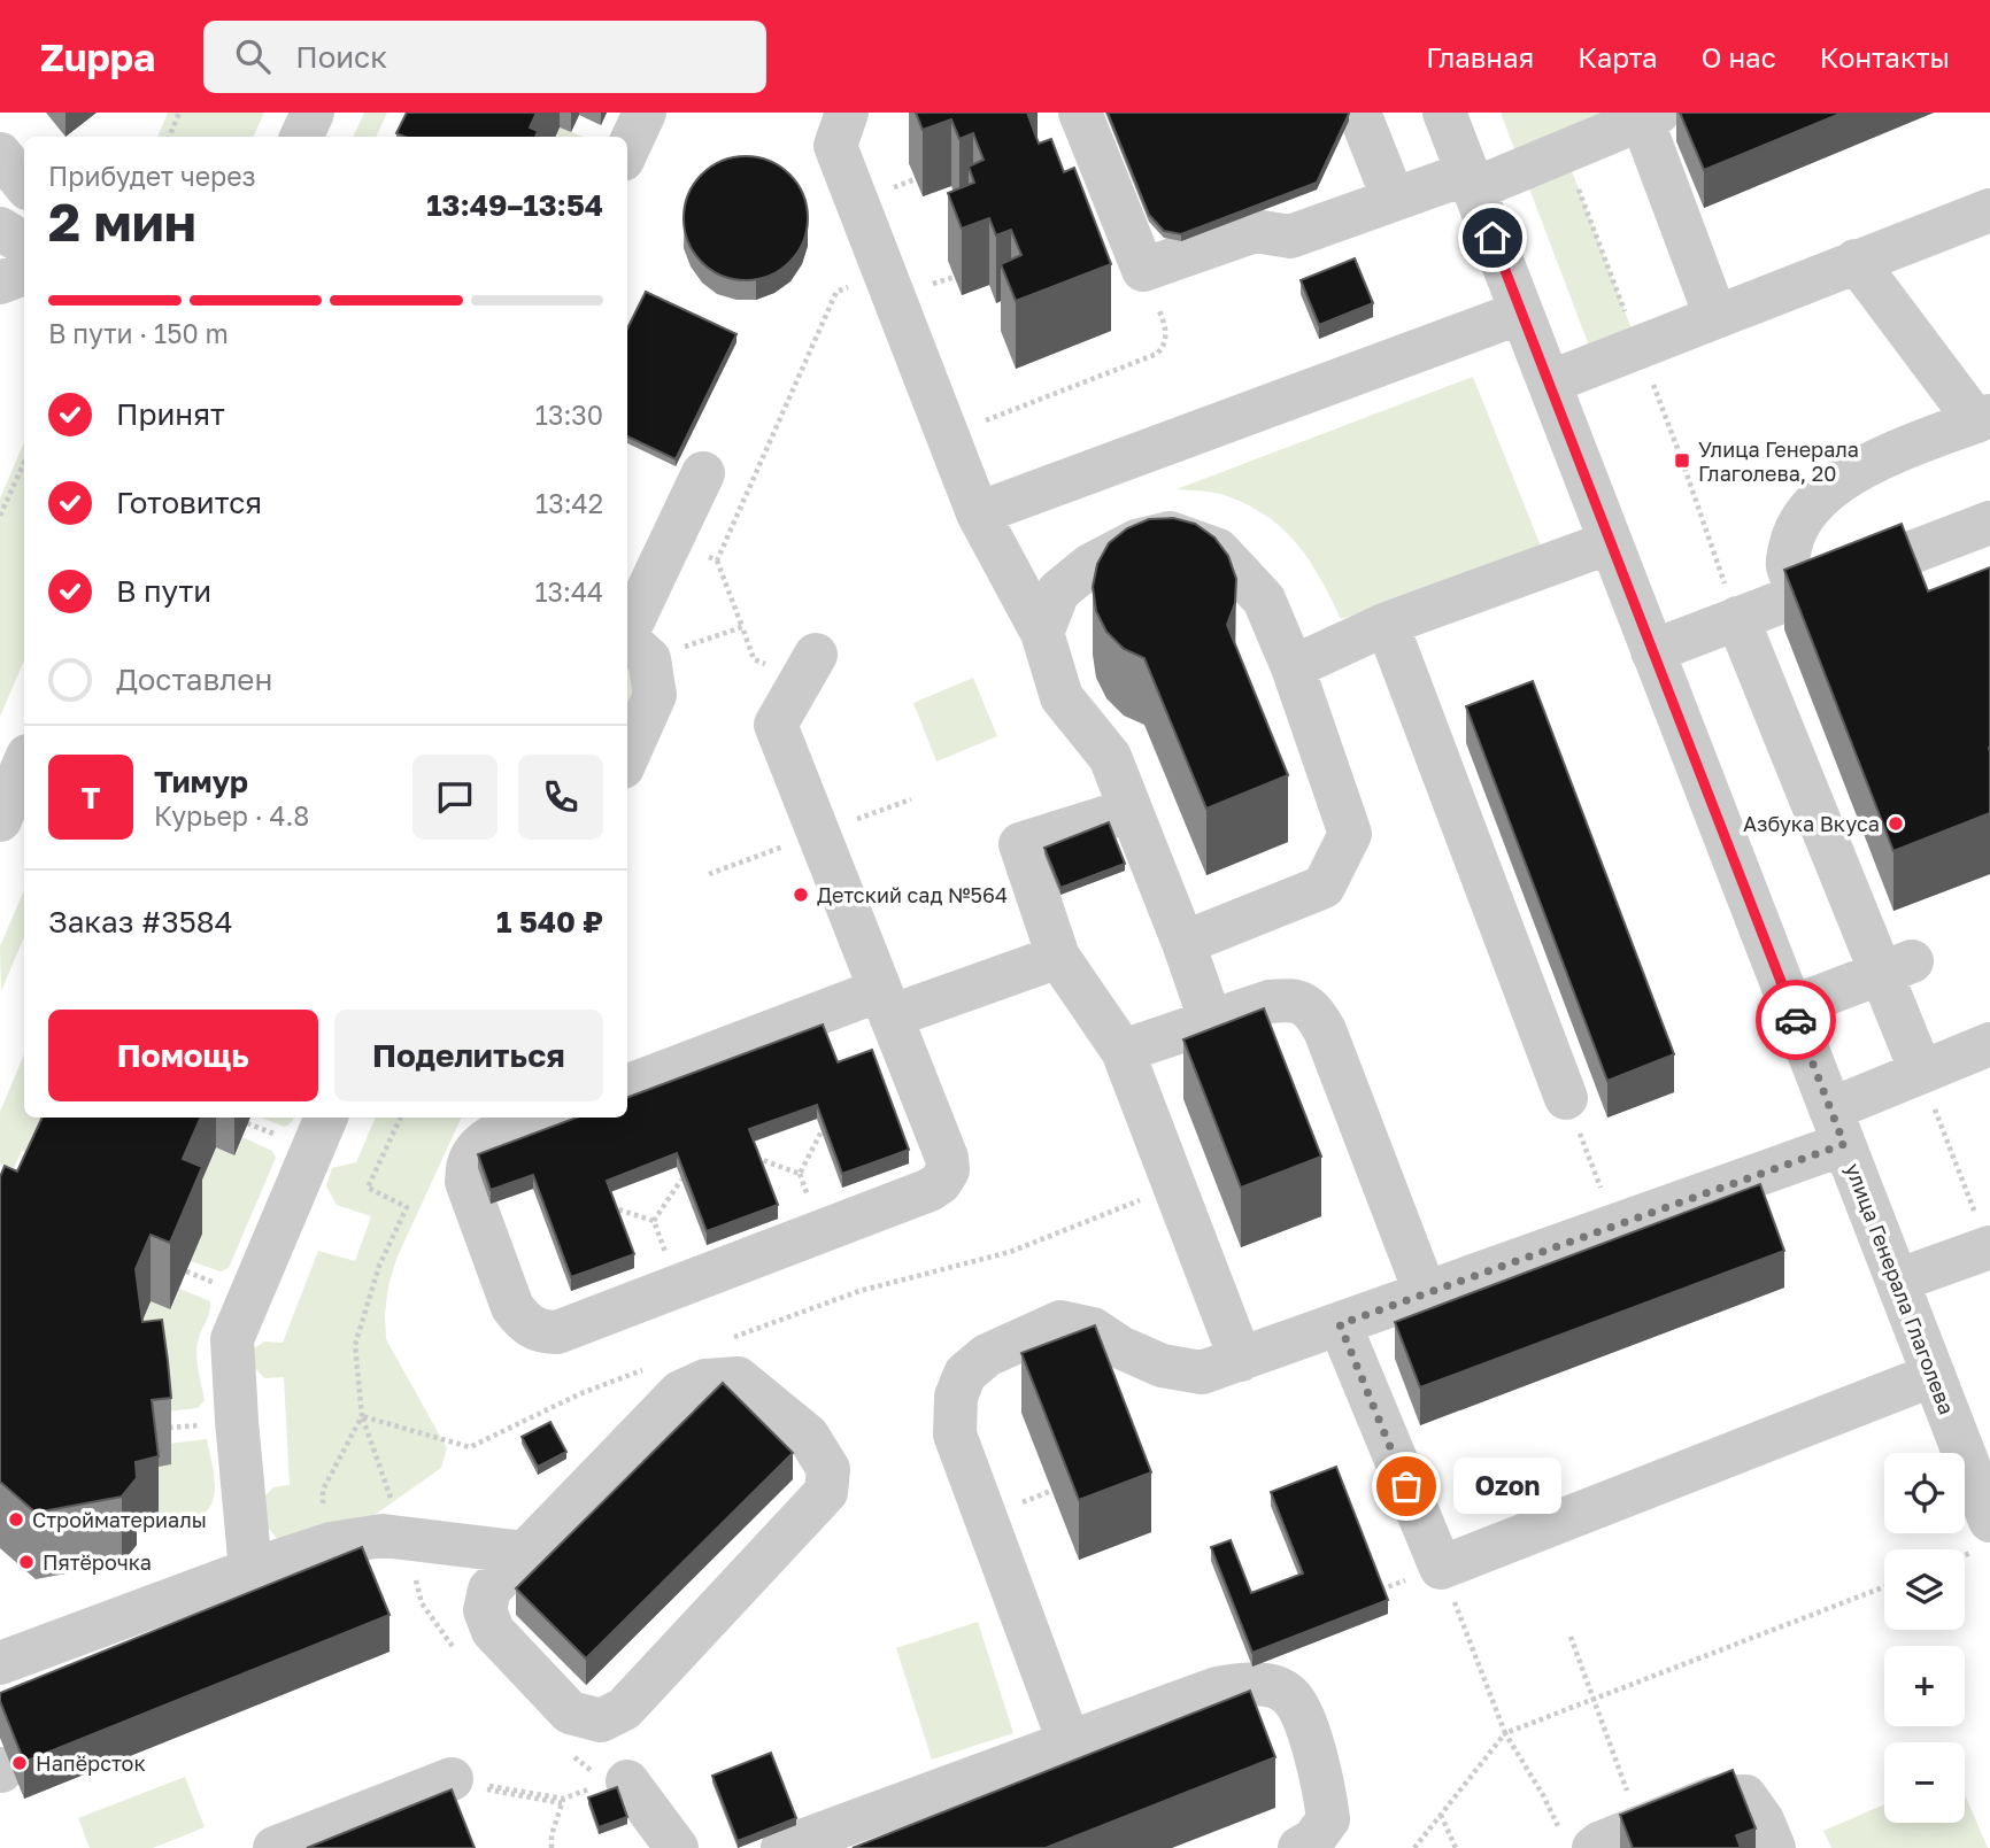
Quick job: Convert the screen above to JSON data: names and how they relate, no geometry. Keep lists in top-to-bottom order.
{
  "streets": {
    "street": ["улица Генерала Глаголева"]
  },
  "places": {
    "transit": ["Улица Генерала Глаголева, 20"],
    "other": [
      "Азбука Вкуса",
      "Детский сад №564",
      "Ozon",
      "Стройматериалы",
      "Пятёрочка",
      "Напёрсток"
    ]
  },
  "page": {
    "header": "Zuppa",
    "search": "Поиск",
    "nav": [
      "Главная",
      "Карта",
      "О нас",
      "Контакты"
    ],
    "heading": ["2 мин", "Прибудет через", "13:49–13:54"],
    "panel": [
      "Тимур",
      "Курьер · 4.8",
      "Заказ #3584",
      "1 540 ₽"
    ],
    "bar": "В пути · 150 m",
    "list": [
      ["Принят", "13:30"],
      ["Готовится", "13:42"],
      ["В пути", "13:44"],
      "Доставлен"
    ],
    "round": "Т",
    "buttons": ["Помощь", "Поделиться"],
    "map_buttons": ["+", "−"],
    "bubble": "Ozon"
  }
}
